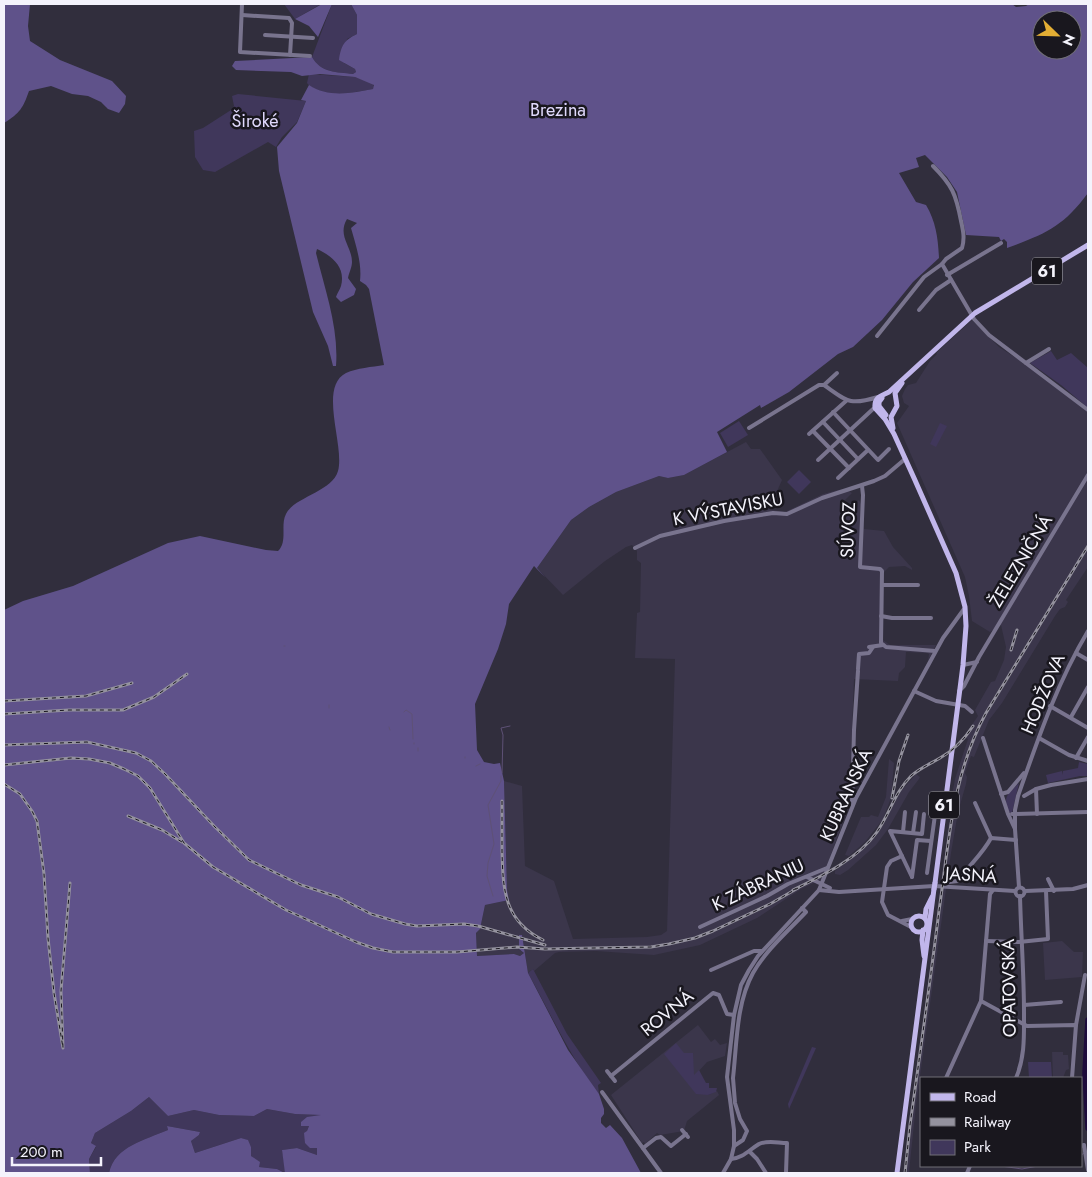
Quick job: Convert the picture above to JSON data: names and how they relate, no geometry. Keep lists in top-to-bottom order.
{
  "streets": {
    "main road": ["61"],
    "street": [
      "K VÝSTAVISKU",
      "SÚVOZ",
      "ŽELEZNIČNÁ",
      "HODŽOVA",
      "KUBRANSKÁ",
      "JASNÁ",
      "K ZÁBRANIU",
      "OPATOVSKÁ",
      "ROVNÁ"
    ]
  },
  "crossings": [
    ["61", "K VÝSTAVISKU"],
    ["61", "ŽELEZNIČNÁ"],
    ["61", "KUBRANSKÁ"],
    ["K VÝSTAVISKU", "SÚVOZ"],
    ["KUBRANSKÁ", "JASNÁ"],
    ["KUBRANSKÁ", "K ZÁBRANIU"],
    ["KUBRANSKÁ", "ROVNÁ"],
    ["JASNÁ", "OPATOVSKÁ"]
  ],
  "parks": ["Brezina", "Široké"],
  "legend": ["Road", "Railway", "Park"],
  "scale_bar": "200 m",
  "north": "bottom right"
}
